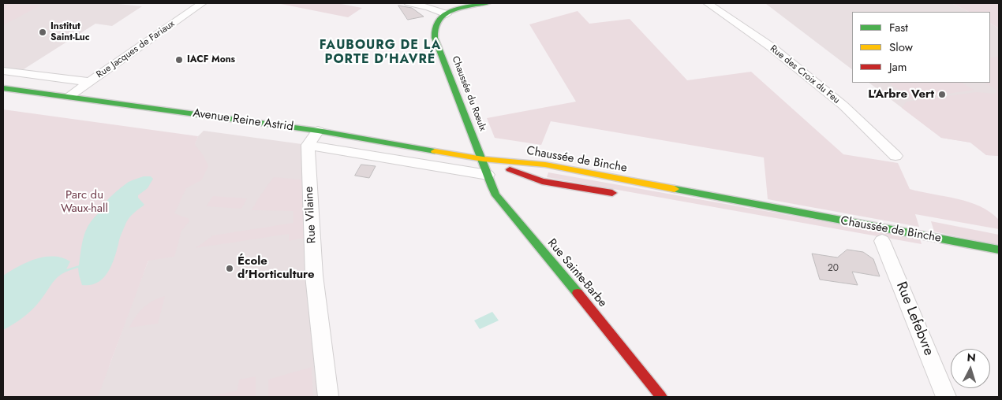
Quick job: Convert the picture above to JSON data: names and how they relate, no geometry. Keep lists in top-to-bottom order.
{
  "streets": {
    "main road": [
      "Chaussée du Rœulx",
      "Avenue Reine Astrid",
      "Chaussée de Binche",
      "Rue Sainte-Barbe"
    ],
    "street": [
      "Rue Jacques de Fariaux",
      "Rue des Croix du Feu",
      "Rue Vilaine",
      "Rue Lefebvre"
    ]
  },
  "crossings": [
    ["Rue Jacques de Fariaux", "Avenue Reine Astrid"],
    ["Chaussée du Rœulx", "Avenue Reine Astrid"],
    ["Chaussée du Rœulx", "Chaussée de Binche"],
    ["Chaussée du Rœulx", "Rue Sainte-Barbe"],
    ["Avenue Reine Astrid", "Chaussée de Binche"],
    ["Avenue Reine Astrid", "Rue Sainte-Barbe"],
    ["Chaussée de Binche", "Rue Sainte-Barbe"]
  ],
  "districts": ["FAUBOURG DE LA PORTE D'HAVRÉ"],
  "parks": ["Parc du Waux-hall"],
  "places": [
    "Institut Saint-Luc",
    "IACF Mons",
    "L'Arbre Vert",
    "École d'Horticulture"
  ],
  "house_numbers": ["20"],
  "legend": ["Fast", "Slow", "Jam"],
  "north": "top"
}
